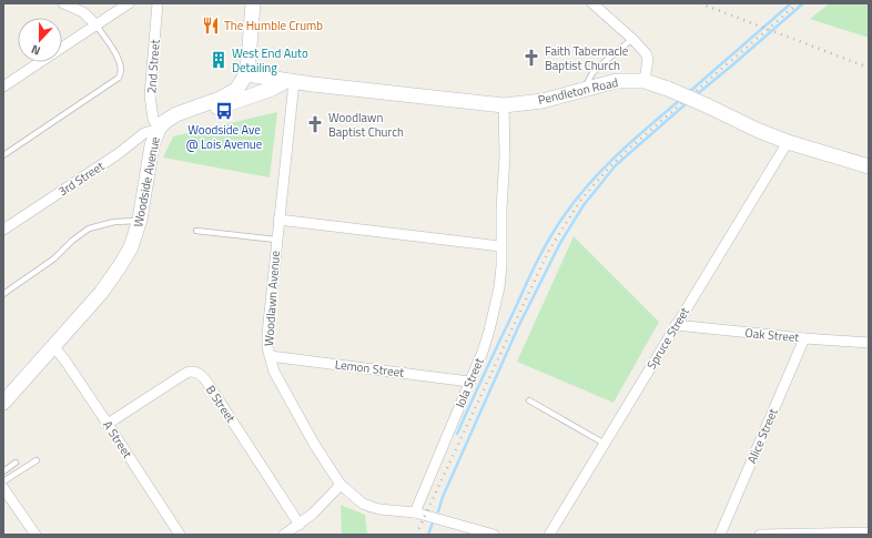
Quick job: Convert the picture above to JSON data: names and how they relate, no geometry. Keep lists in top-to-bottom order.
{
  "streets": {
    "street": [
      "2nd Street",
      "Pendleton Road",
      "3rd Street",
      "Woodside Avenue",
      "Woodlawn Avenue",
      "Oak Street",
      "Spruce Street",
      "Lemon Street",
      "Iola Street",
      "B Street",
      "Alice Street",
      "A Street"
    ]
  },
  "crossings": [
    ["2nd Street", "3rd Street"],
    ["2nd Street", "Woodside Avenue"],
    ["Pendleton Road", "Woodside Avenue"],
    ["Pendleton Road", "Woodlawn Avenue"],
    ["Pendleton Road", "Spruce Street"],
    ["Pendleton Road", "Iola Street"],
    ["3rd Street", "Woodside Avenue"],
    ["Woodside Avenue", "A Street"],
    ["Woodlawn Avenue", "Lemon Street"],
    ["Woodlawn Avenue", "Iola Street"],
    ["Oak Street", "Spruce Street"],
    ["Oak Street", "Alice Street"],
    ["Lemon Street", "Iola Street"],
    ["B Street", "A Street"]
  ],
  "places": {
    "restaurant": ["The Humble Crumb"],
    "church": ["Faith Tabernacle Baptist Church", "Woodlawn Baptist Church"],
    "building": ["West End Auto Detailing"],
    "bus stop": ["Woodside Ave @ Lois Avenue"]
  },
  "north": "bottom"
}
